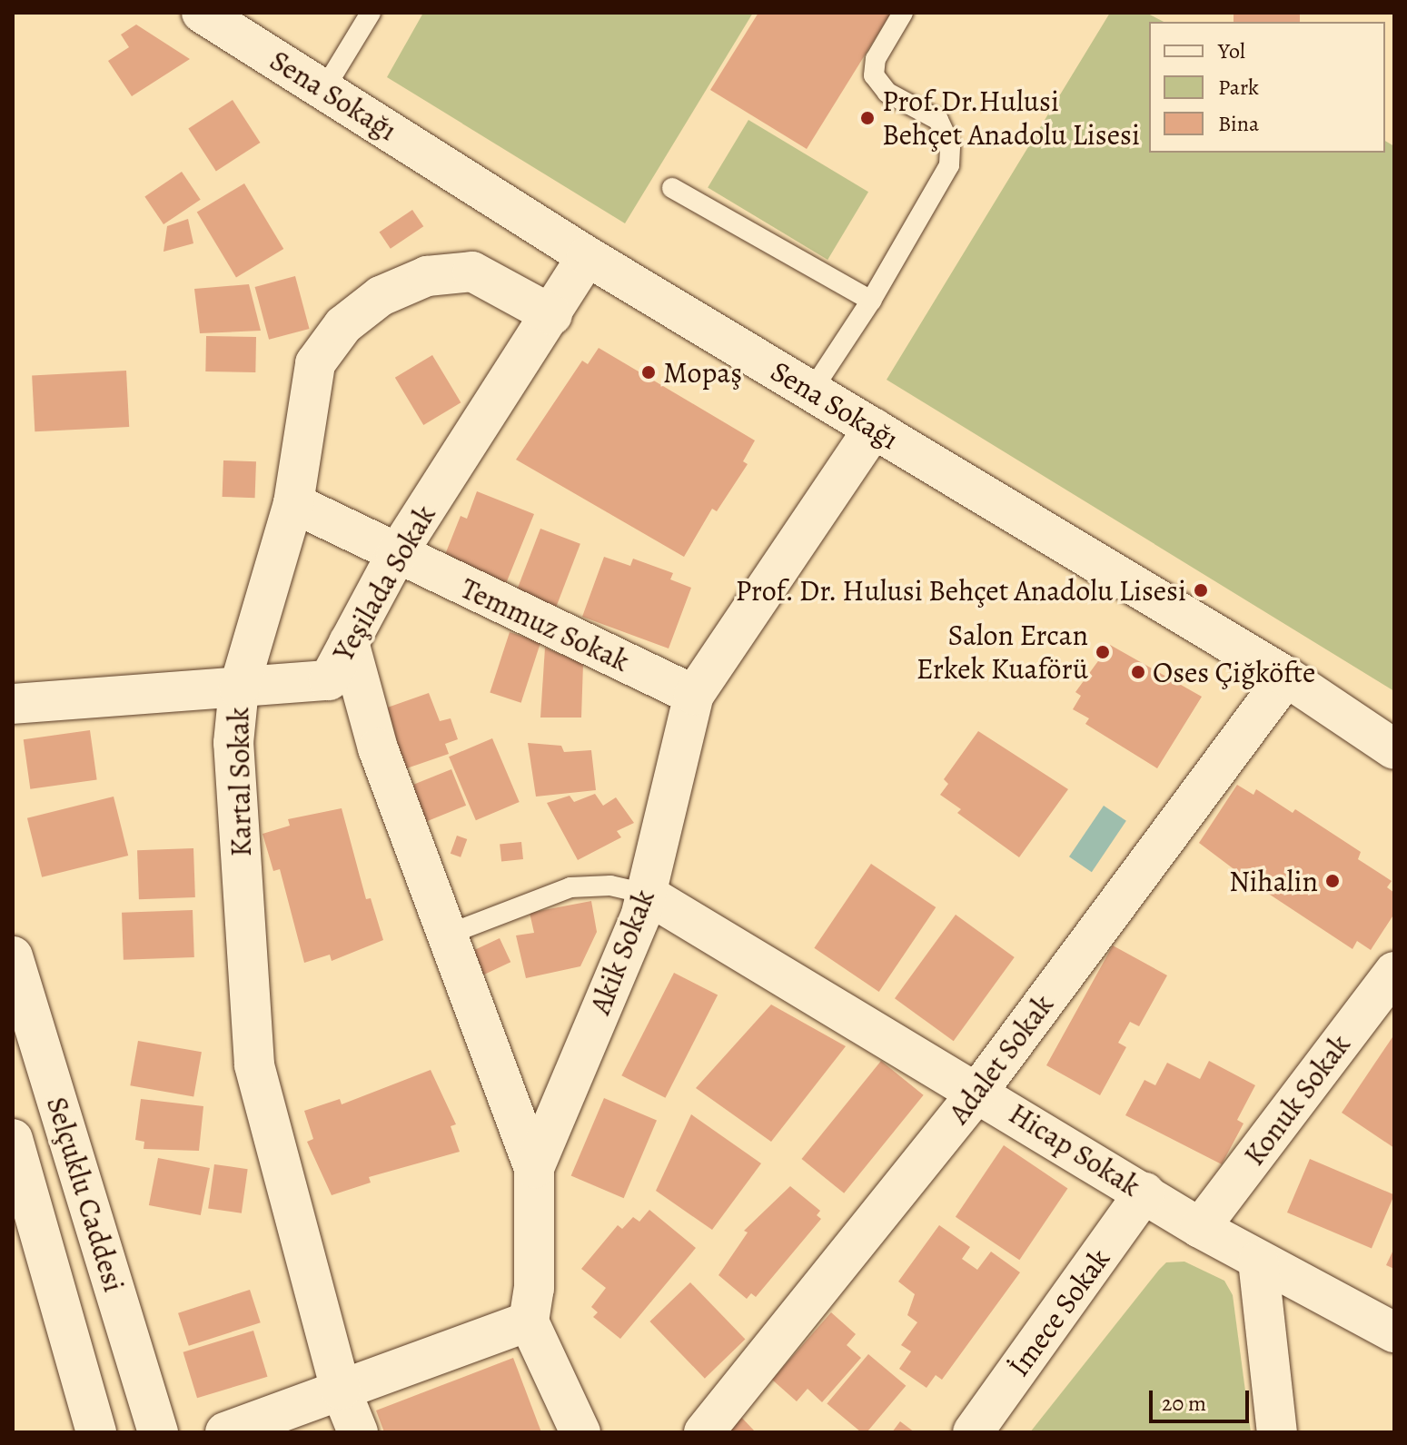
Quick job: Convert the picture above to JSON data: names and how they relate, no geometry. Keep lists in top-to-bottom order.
{
  "streets": {
    "street": [
      "Sena Sokağı",
      "Yeşilada Sokak",
      "Temmuz Sokak",
      "Kartal Sokak",
      "Akik Sokak",
      "Adalet Sokak",
      "Konuk Sokak",
      "Hicap Sokak",
      "Selçuklu Caddesi",
      "İmece Sokak"
    ]
  },
  "crossings": [
    ["Sena Sokağı", "Yeşilada Sokak"],
    ["Sena Sokağı", "Akik Sokak"],
    ["Sena Sokağı", "Adalet Sokak"],
    ["Yeşilada Sokak", "Temmuz Sokak"],
    ["Yeşilada Sokak", "Kartal Sokak"],
    ["Temmuz Sokak", "Kartal Sokak"],
    ["Temmuz Sokak", "Akik Sokak"],
    ["Akik Sokak", "Hicap Sokak"],
    ["Adalet Sokak", "Hicap Sokak"],
    ["Konuk Sokak", "Hicap Sokak"],
    ["Hicap Sokak", "İmece Sokak"]
  ],
  "places": [
    "Prof.Dr.Hulusi Behçet Anadolu Lisesi",
    "Mopaş",
    "Prof. Dr. Hulusi Behçet Anadolu Lisesi",
    "Salon Ercan Erkek Kuaförü",
    "Oses Çiğköfte",
    "Nihalin"
  ],
  "legend": ["Yol", "Park", "Bina"],
  "scale_bar": "20 m"
}
